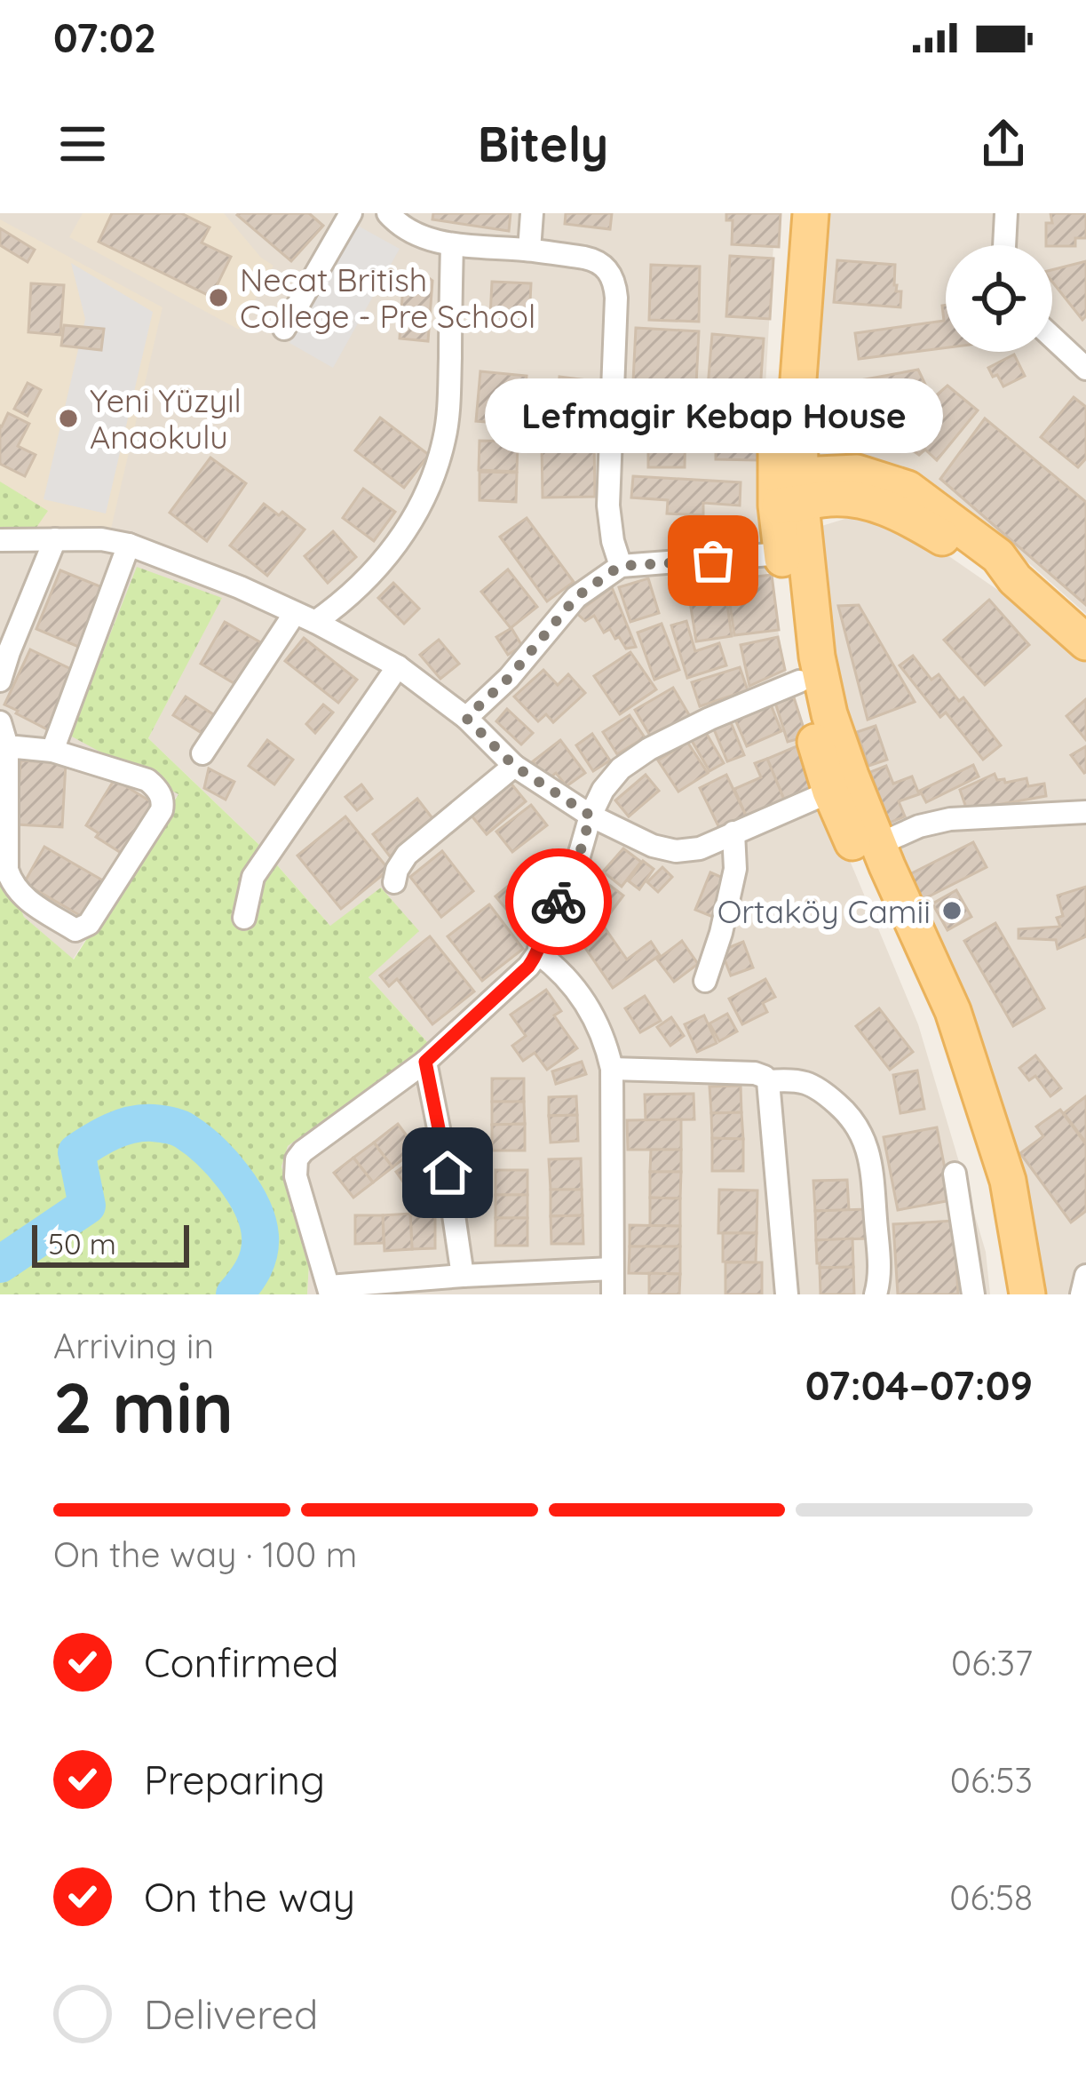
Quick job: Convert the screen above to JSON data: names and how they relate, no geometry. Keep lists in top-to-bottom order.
{
  "places": [
    "Necat British College - Pre School",
    "Yeni Yüzyıl Anaokulu",
    "Lefmagir Kebap House",
    "Ortaköy Camii"
  ],
  "scale_bar": "50 m",
  "page": {
    "status": "07:02",
    "header": "Bitely",
    "bubble": "Lefmagir Kebap House",
    "scale": "50 m",
    "heading": ["2 min", "Arriving in", "07:04–07:09"],
    "bar": "On the way · 100 m",
    "list": [
      ["Confirmed", "06:37"],
      ["Preparing", "06:53"],
      ["On the way", "06:58"],
      "Delivered"
    ]
  }
}
